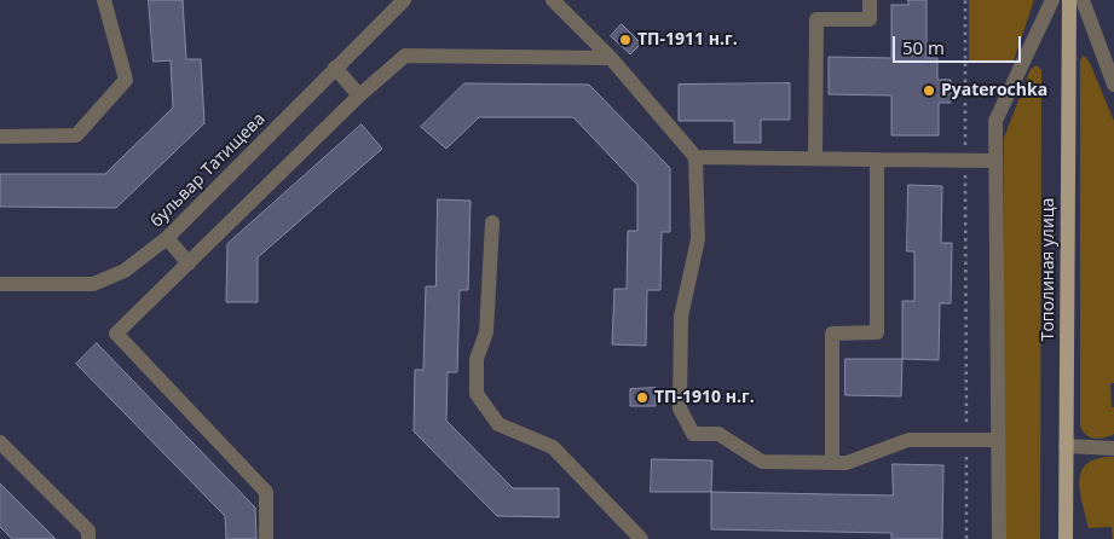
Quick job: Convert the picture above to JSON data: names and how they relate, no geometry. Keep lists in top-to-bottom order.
{
  "streets": {
    "main road": ["Тополиная улица"],
    "street": ["бульвар Татищева"]
  },
  "places": ["ТП-1911 н.г.", "Pyaterochka", "ТП-1910 н.г."],
  "scale_bar": "50 m"
}
